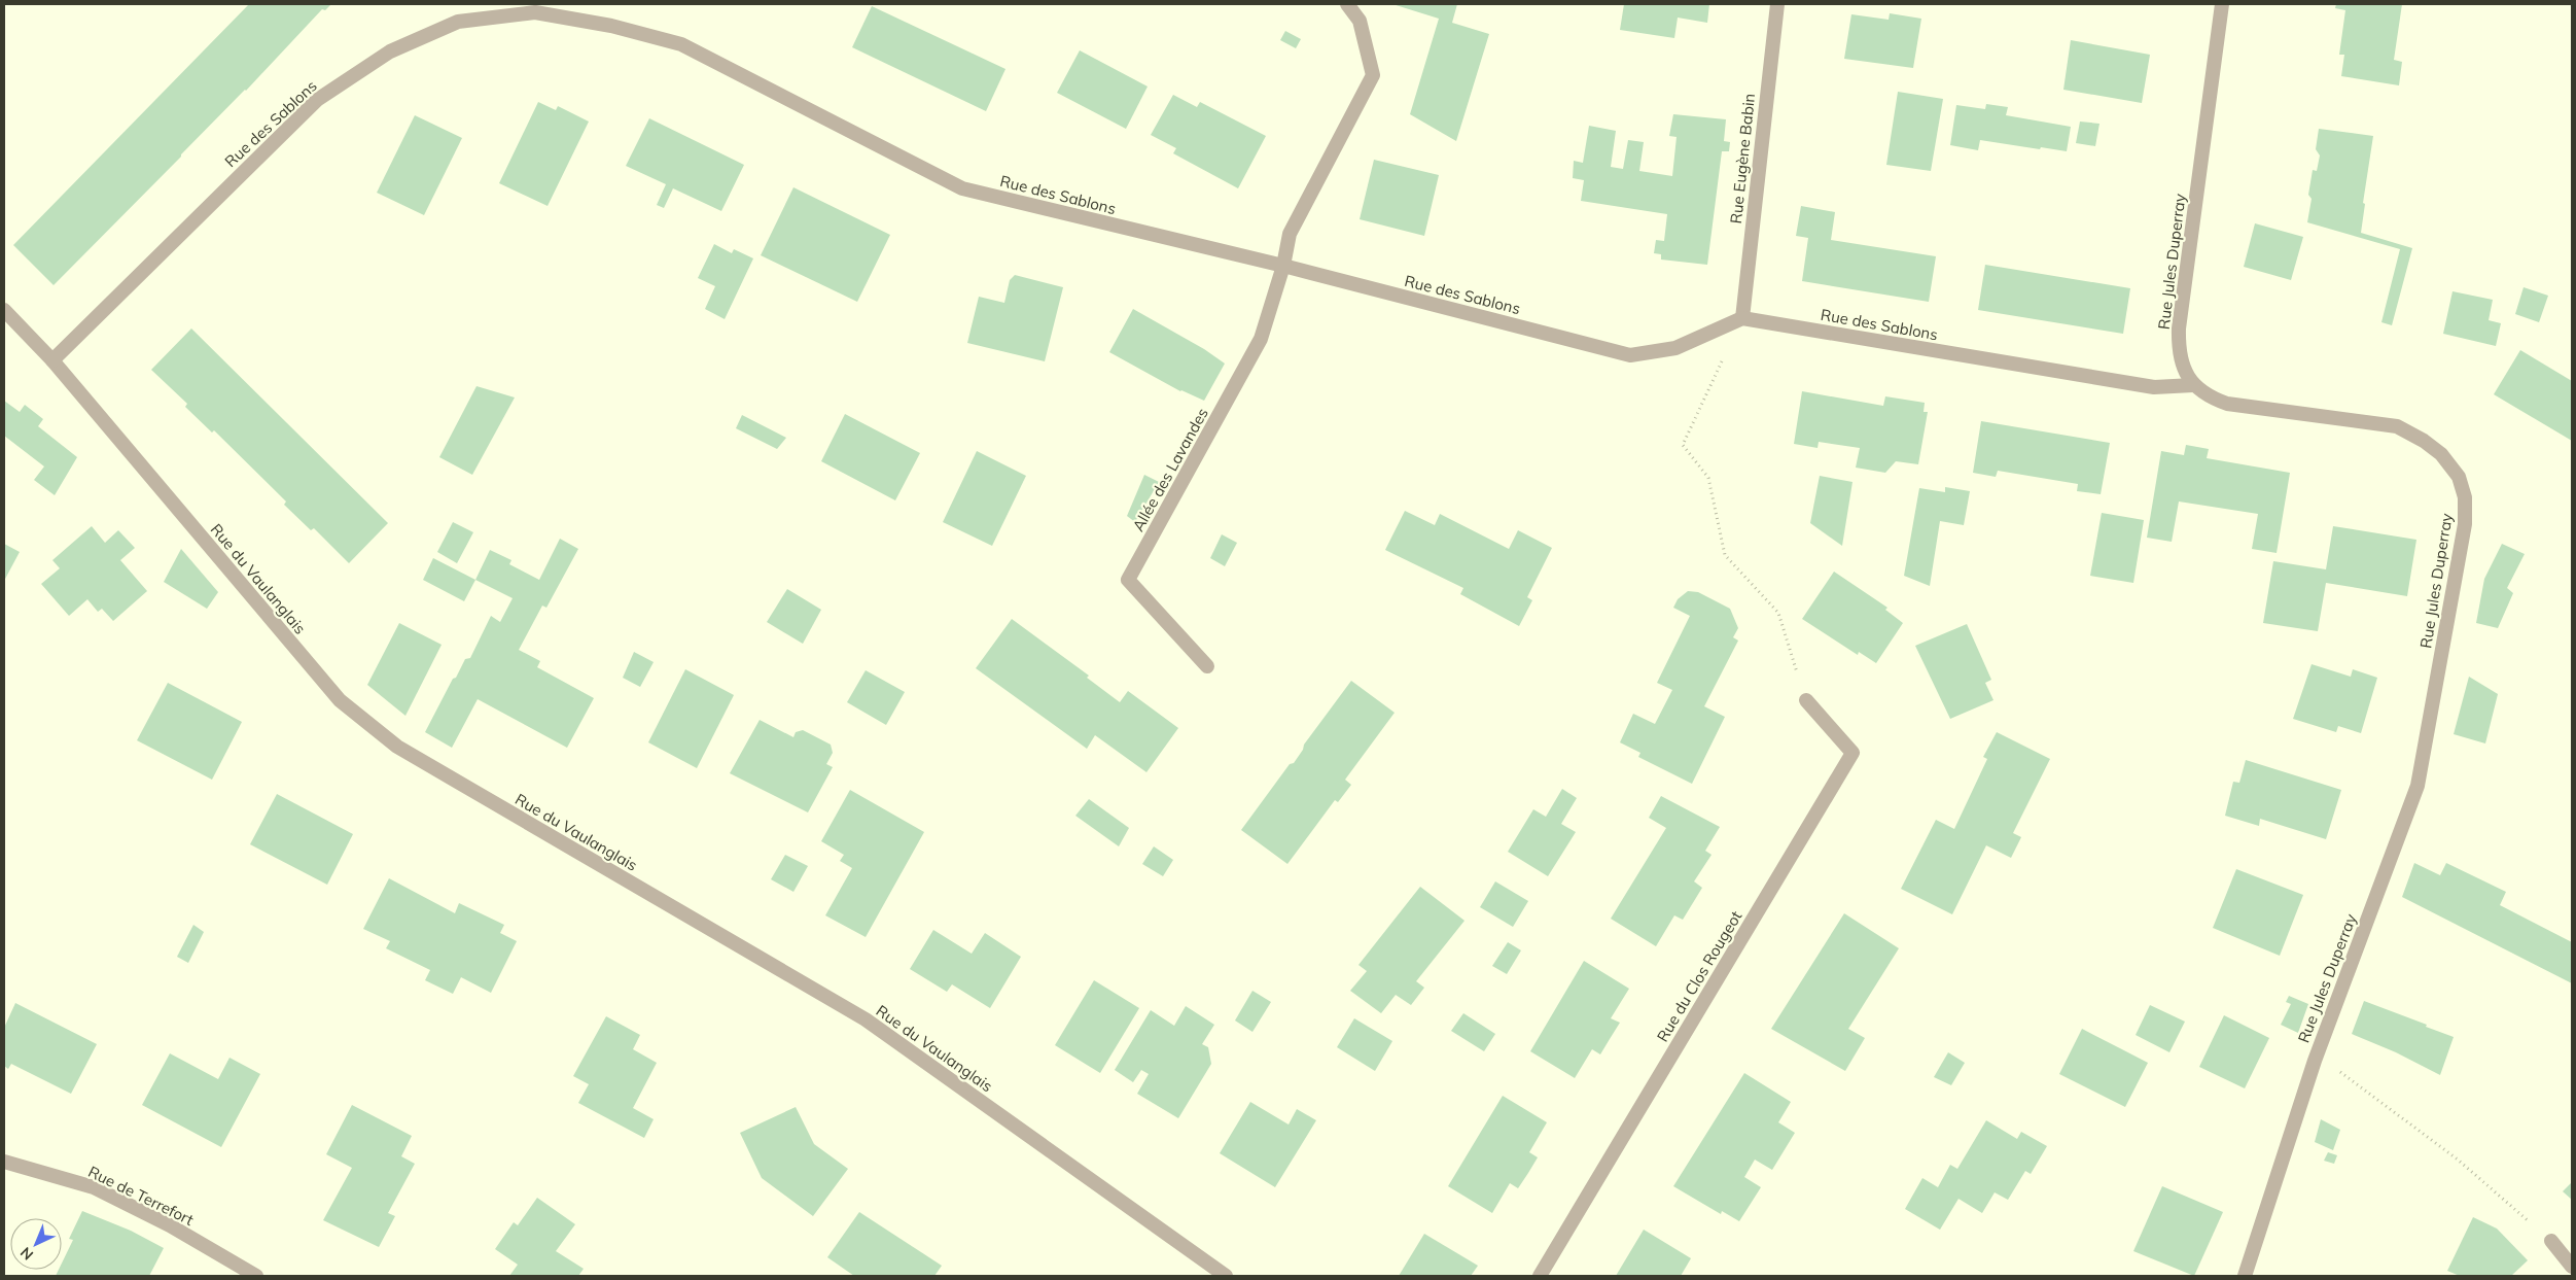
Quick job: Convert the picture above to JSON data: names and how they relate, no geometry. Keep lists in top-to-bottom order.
{
  "streets": {
    "street": [
      "Rue des Sablons",
      "Rue Eugène Babin",
      "Rue Jules Duperray",
      "Allée des Lavandes",
      "Rue du Vaulanglais",
      "Rue du Clos Rougeot",
      "Rue de Terrefort"
    ]
  },
  "crossings": [
    ["Rue des Sablons", "Rue Eugène Babin"],
    ["Rue des Sablons", "Rue Jules Duperray"],
    ["Rue des Sablons", "Allée des Lavandes"],
    ["Rue des Sablons", "Rue du Vaulanglais"]
  ],
  "north": "bottom left"
}
